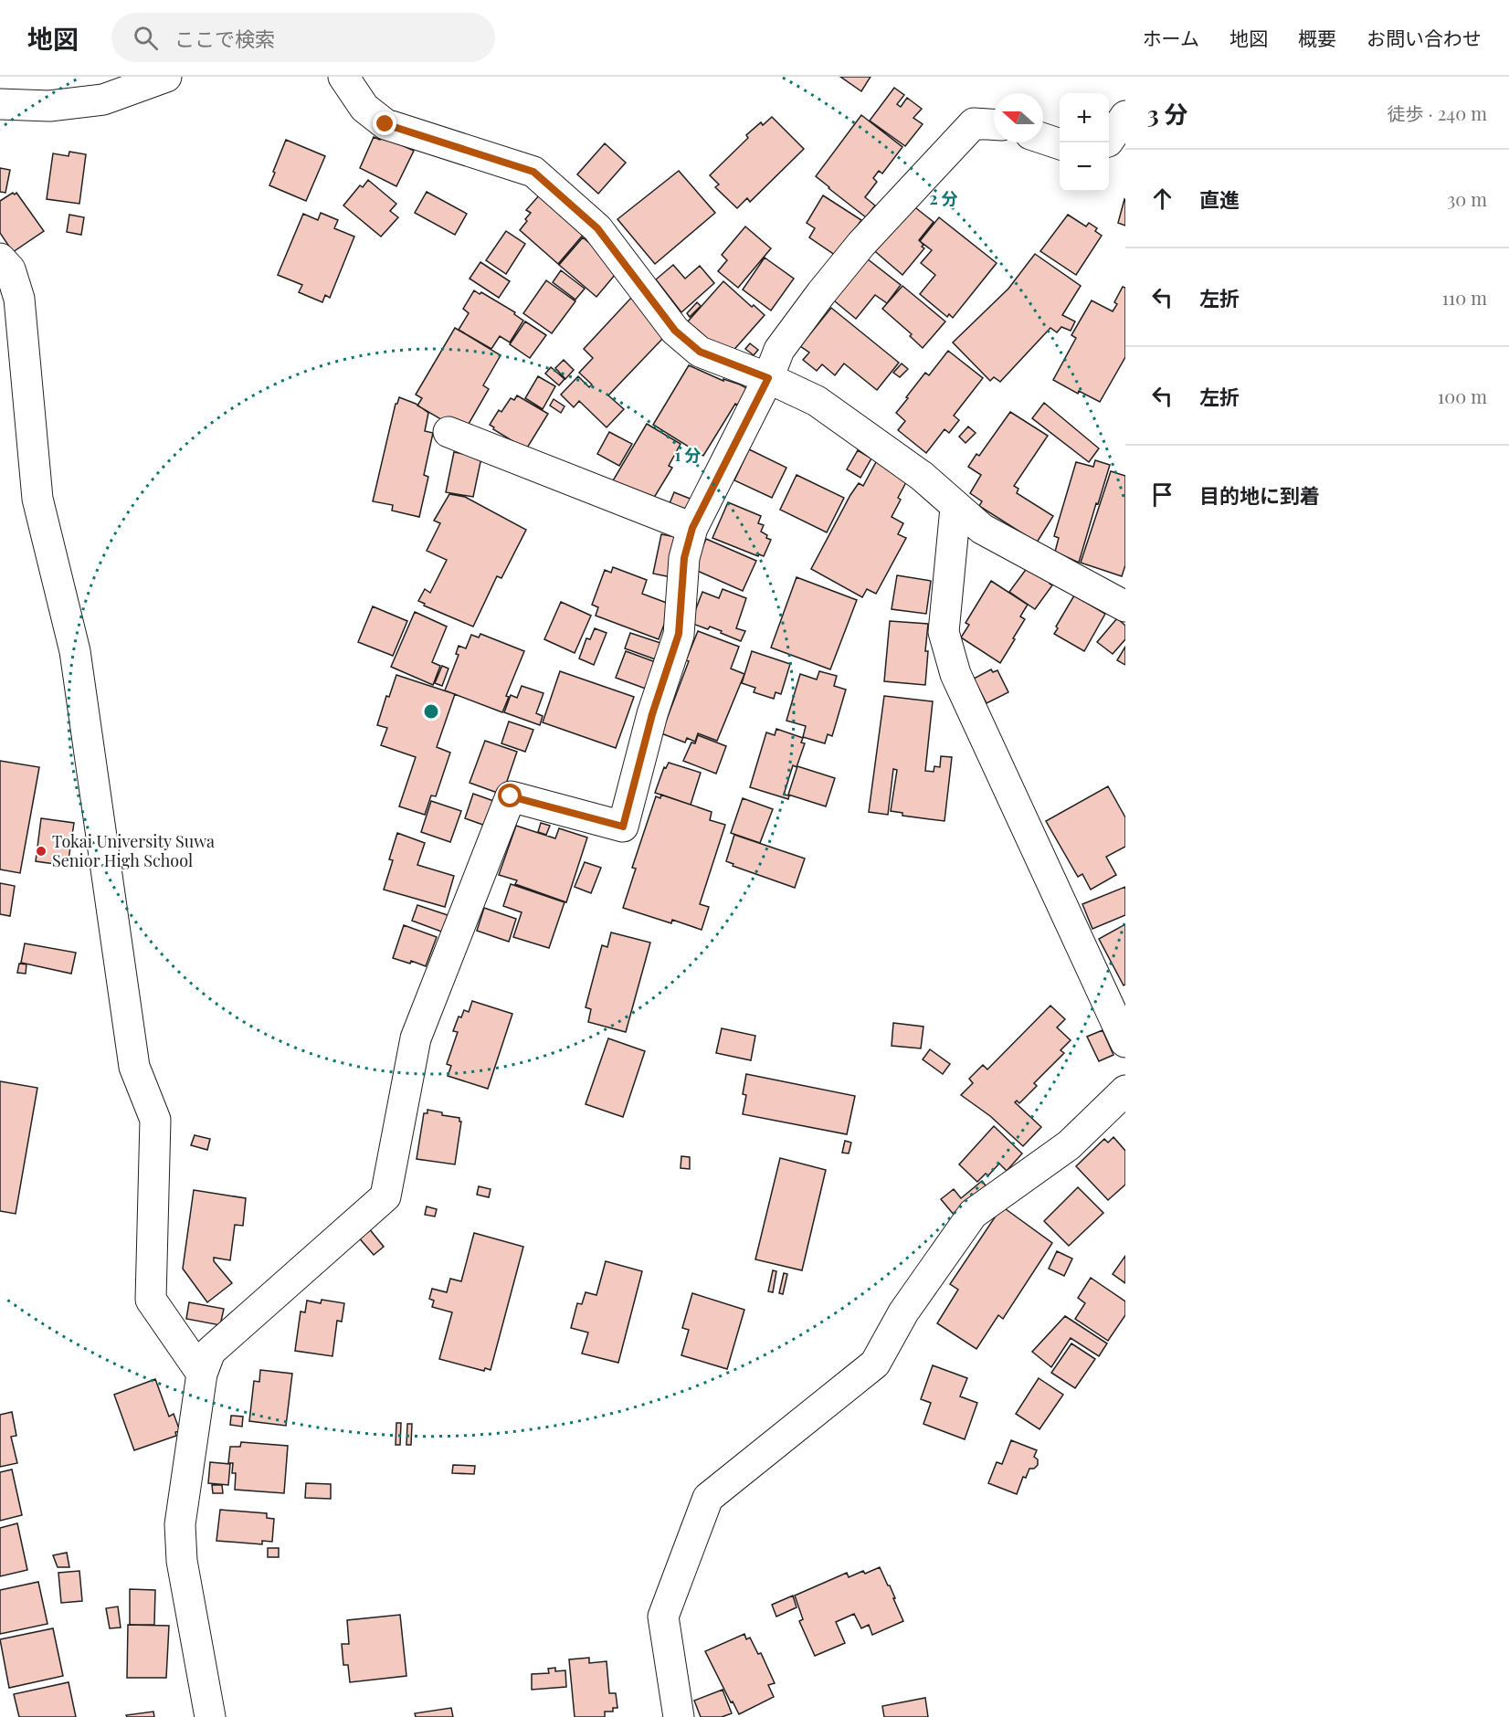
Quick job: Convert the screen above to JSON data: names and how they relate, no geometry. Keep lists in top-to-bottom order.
{
  "places": ["Tokai University Suwa Senior High School"],
  "north": "left",
  "page": {
    "header": "地図",
    "search": "ここで検索",
    "nav": [
      "ホーム",
      "地図",
      "概要",
      "お問い合わせ"
    ],
    "heading": ["3 分", "徒歩 · 240 m"],
    "map_buttons": ["+", "−"],
    "list": [
      ["直進", "30 m"],
      ["左折", "110 m"],
      ["左折", "100 m"],
      "目的地に到着"
    ]
  },
  "rings": ["2 分", "1 分"]
}
